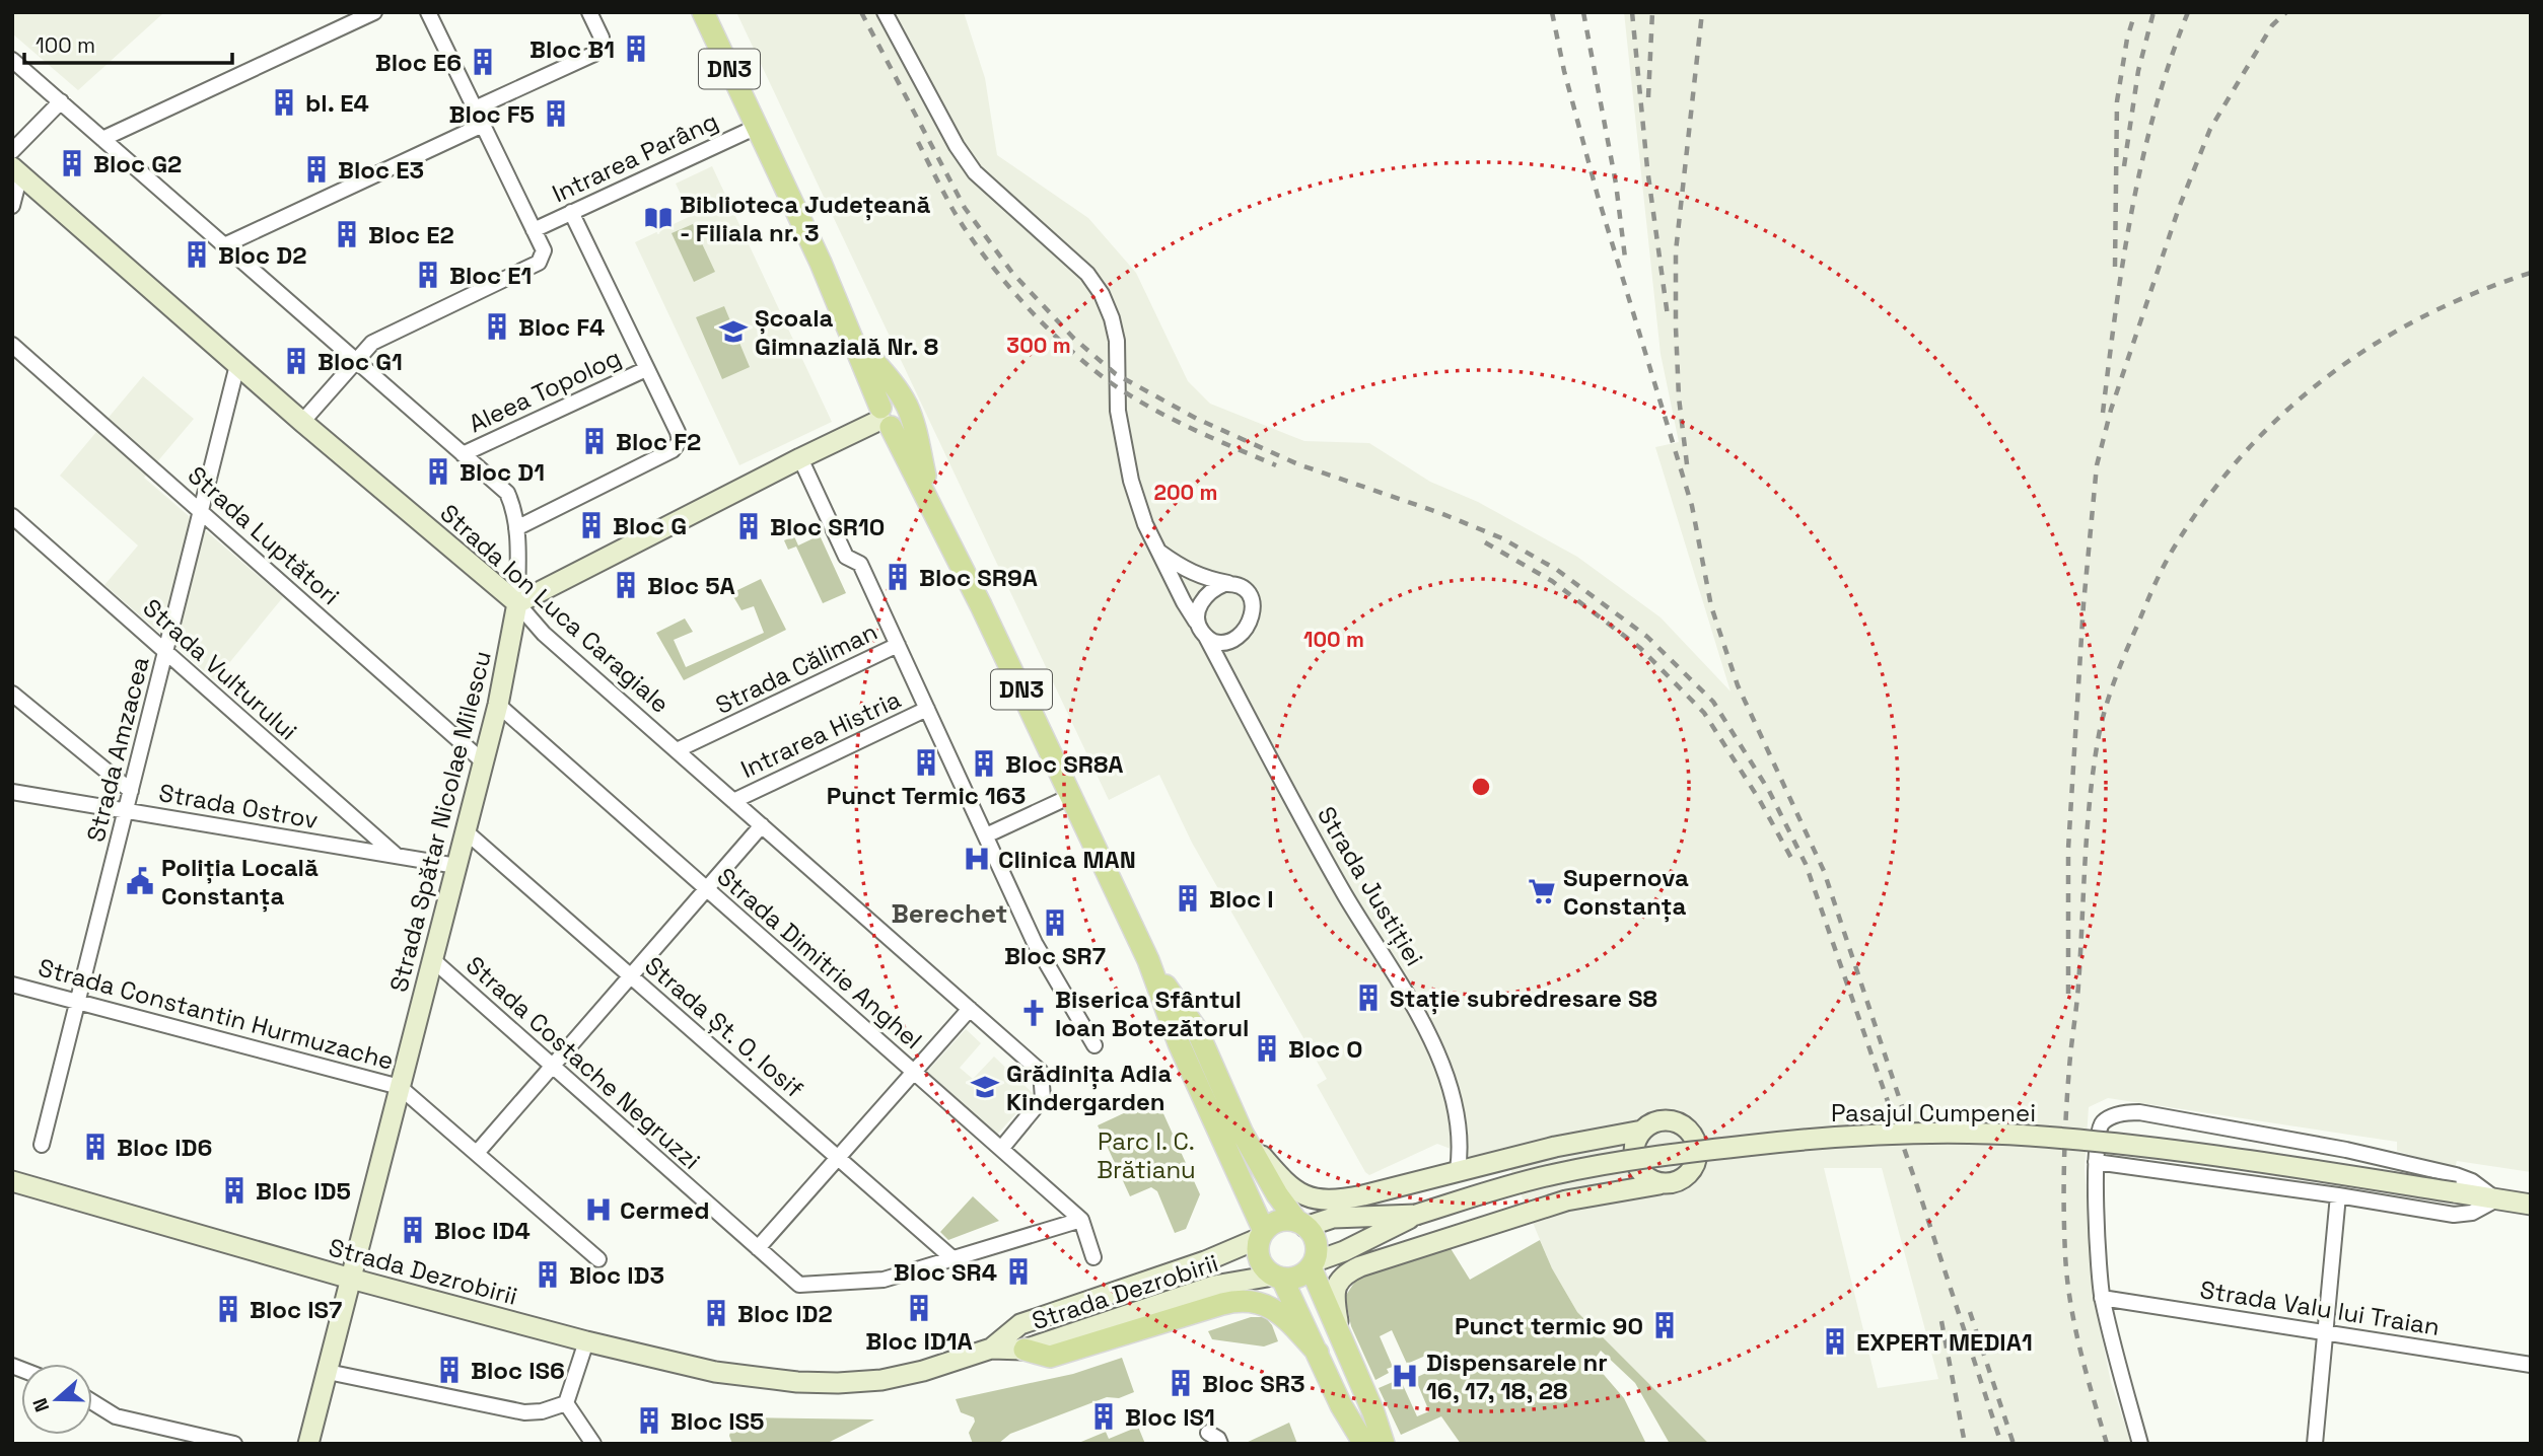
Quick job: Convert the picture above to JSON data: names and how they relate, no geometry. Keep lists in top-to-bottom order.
{
  "streets": {
    "main road": [
      "DN3",
      "Strada Ion Luca Caragiale",
      "Strada Spătar Nicolae Milescu",
      "Pasajul Cumpenei",
      "Strada Dezrobirii"
    ],
    "street": [
      "Intrarea Parâng",
      "Aleea Topolog",
      "Strada Luptători",
      "Strada Căliman",
      "Strada Vulturului",
      "Intrarea Histria",
      "Strada Amzacea",
      "Strada Ostrov",
      "Strada Justiției",
      "Strada Dimitrie Anghel",
      "Strada Constantin Hurmuzache",
      "Strada Șt. O. Iosif",
      "Strada Costache Negruzzi",
      "Strada Valu lui Traian"
    ]
  },
  "crossings": [
    ["DN3", "Intrarea Parâng"],
    ["DN3", "Strada Dezrobirii"],
    ["Intrarea Parâng", "Aleea Topolog"],
    ["Aleea Topolog", "Strada Ion Luca Caragiale"],
    ["Aleea Topolog", "Strada Spătar Nicolae Milescu"],
    ["Strada Luptători", "Strada Amzacea"],
    ["Strada Luptători", "Strada Spătar Nicolae Milescu"],
    ["Strada Ion Luca Caragiale", "Strada Căliman"],
    ["Strada Ion Luca Caragiale", "Intrarea Histria"],
    ["Strada Ion Luca Caragiale", "Strada Amzacea"],
    ["Strada Ion Luca Caragiale", "Strada Spătar Nicolae Milescu"],
    ["Strada Ion Luca Caragiale", "Strada Dimitrie Anghel"],
    ["Strada Vulturului", "Strada Amzacea"],
    ["Strada Vulturului", "Strada Ostrov"],
    ["Strada Amzacea", "Strada Ostrov"],
    ["Strada Amzacea", "Strada Constantin Hurmuzache"],
    ["Strada Ostrov", "Strada Spătar Nicolae Milescu"],
    ["Strada Spătar Nicolae Milescu", "Strada Dimitrie Anghel"],
    ["Strada Spătar Nicolae Milescu", "Strada Constantin Hurmuzache"],
    ["Strada Spătar Nicolae Milescu", "Strada Șt. O. Iosif"],
    ["Strada Spătar Nicolae Milescu", "Strada Costache Negruzzi"],
    ["Strada Spătar Nicolae Milescu", "Strada Dezrobirii"],
    ["Strada Șt. O. Iosif", "Strada Costache Negruzzi"]
  ],
  "districts": ["Berechet"],
  "parks": ["Parc I. C. Brătianu"],
  "places": {
    "building": [
      "Bloc B1",
      "Bloc E6",
      "bl. E4",
      "Bloc F5",
      "Bloc G2",
      "Bloc E3",
      "Bloc E2",
      "Bloc D2",
      "Bloc E1",
      "Bloc F4",
      "Bloc G1",
      "Bloc F2",
      "Bloc D1",
      "Bloc G",
      "Bloc SR10",
      "Bloc SR9A",
      "Bloc 5A",
      "Punct Termic 163",
      "Bloc SR8A",
      "Bloc I",
      "Bloc SR7",
      "Stație subredresare S8",
      "Bloc O",
      "Bloc ID6",
      "Bloc ID5",
      "Bloc ID4",
      "Bloc SR4",
      "Bloc ID3",
      "Bloc ID1A",
      "Bloc IS7",
      "Bloc ID2",
      "Punct termic 90",
      "EXPERT MEDIA1",
      "Bloc IS6",
      "Bloc SR3",
      "Bloc IS1",
      "Bloc IS5"
    ],
    "library": ["Biblioteca Județeană - Filiala nr. 3"],
    "school or university": ["Școala Gimnazială Nr. 8", "Grădinița Adia Kindergarden"],
    "hospital": ["Clinica MAN", "Cermed", "Dispensarele nr 16, 17, 18, 28"],
    "public building": ["Poliția Locală Constanța"],
    "supermarket": ["Supernova Constanța"],
    "church": ["Biserica Sfântul Ioan Botezătorul"]
  },
  "scale_bar": "100 m",
  "north": "left",
  "rings": ["300 m", "200 m", "100 m"]
}
